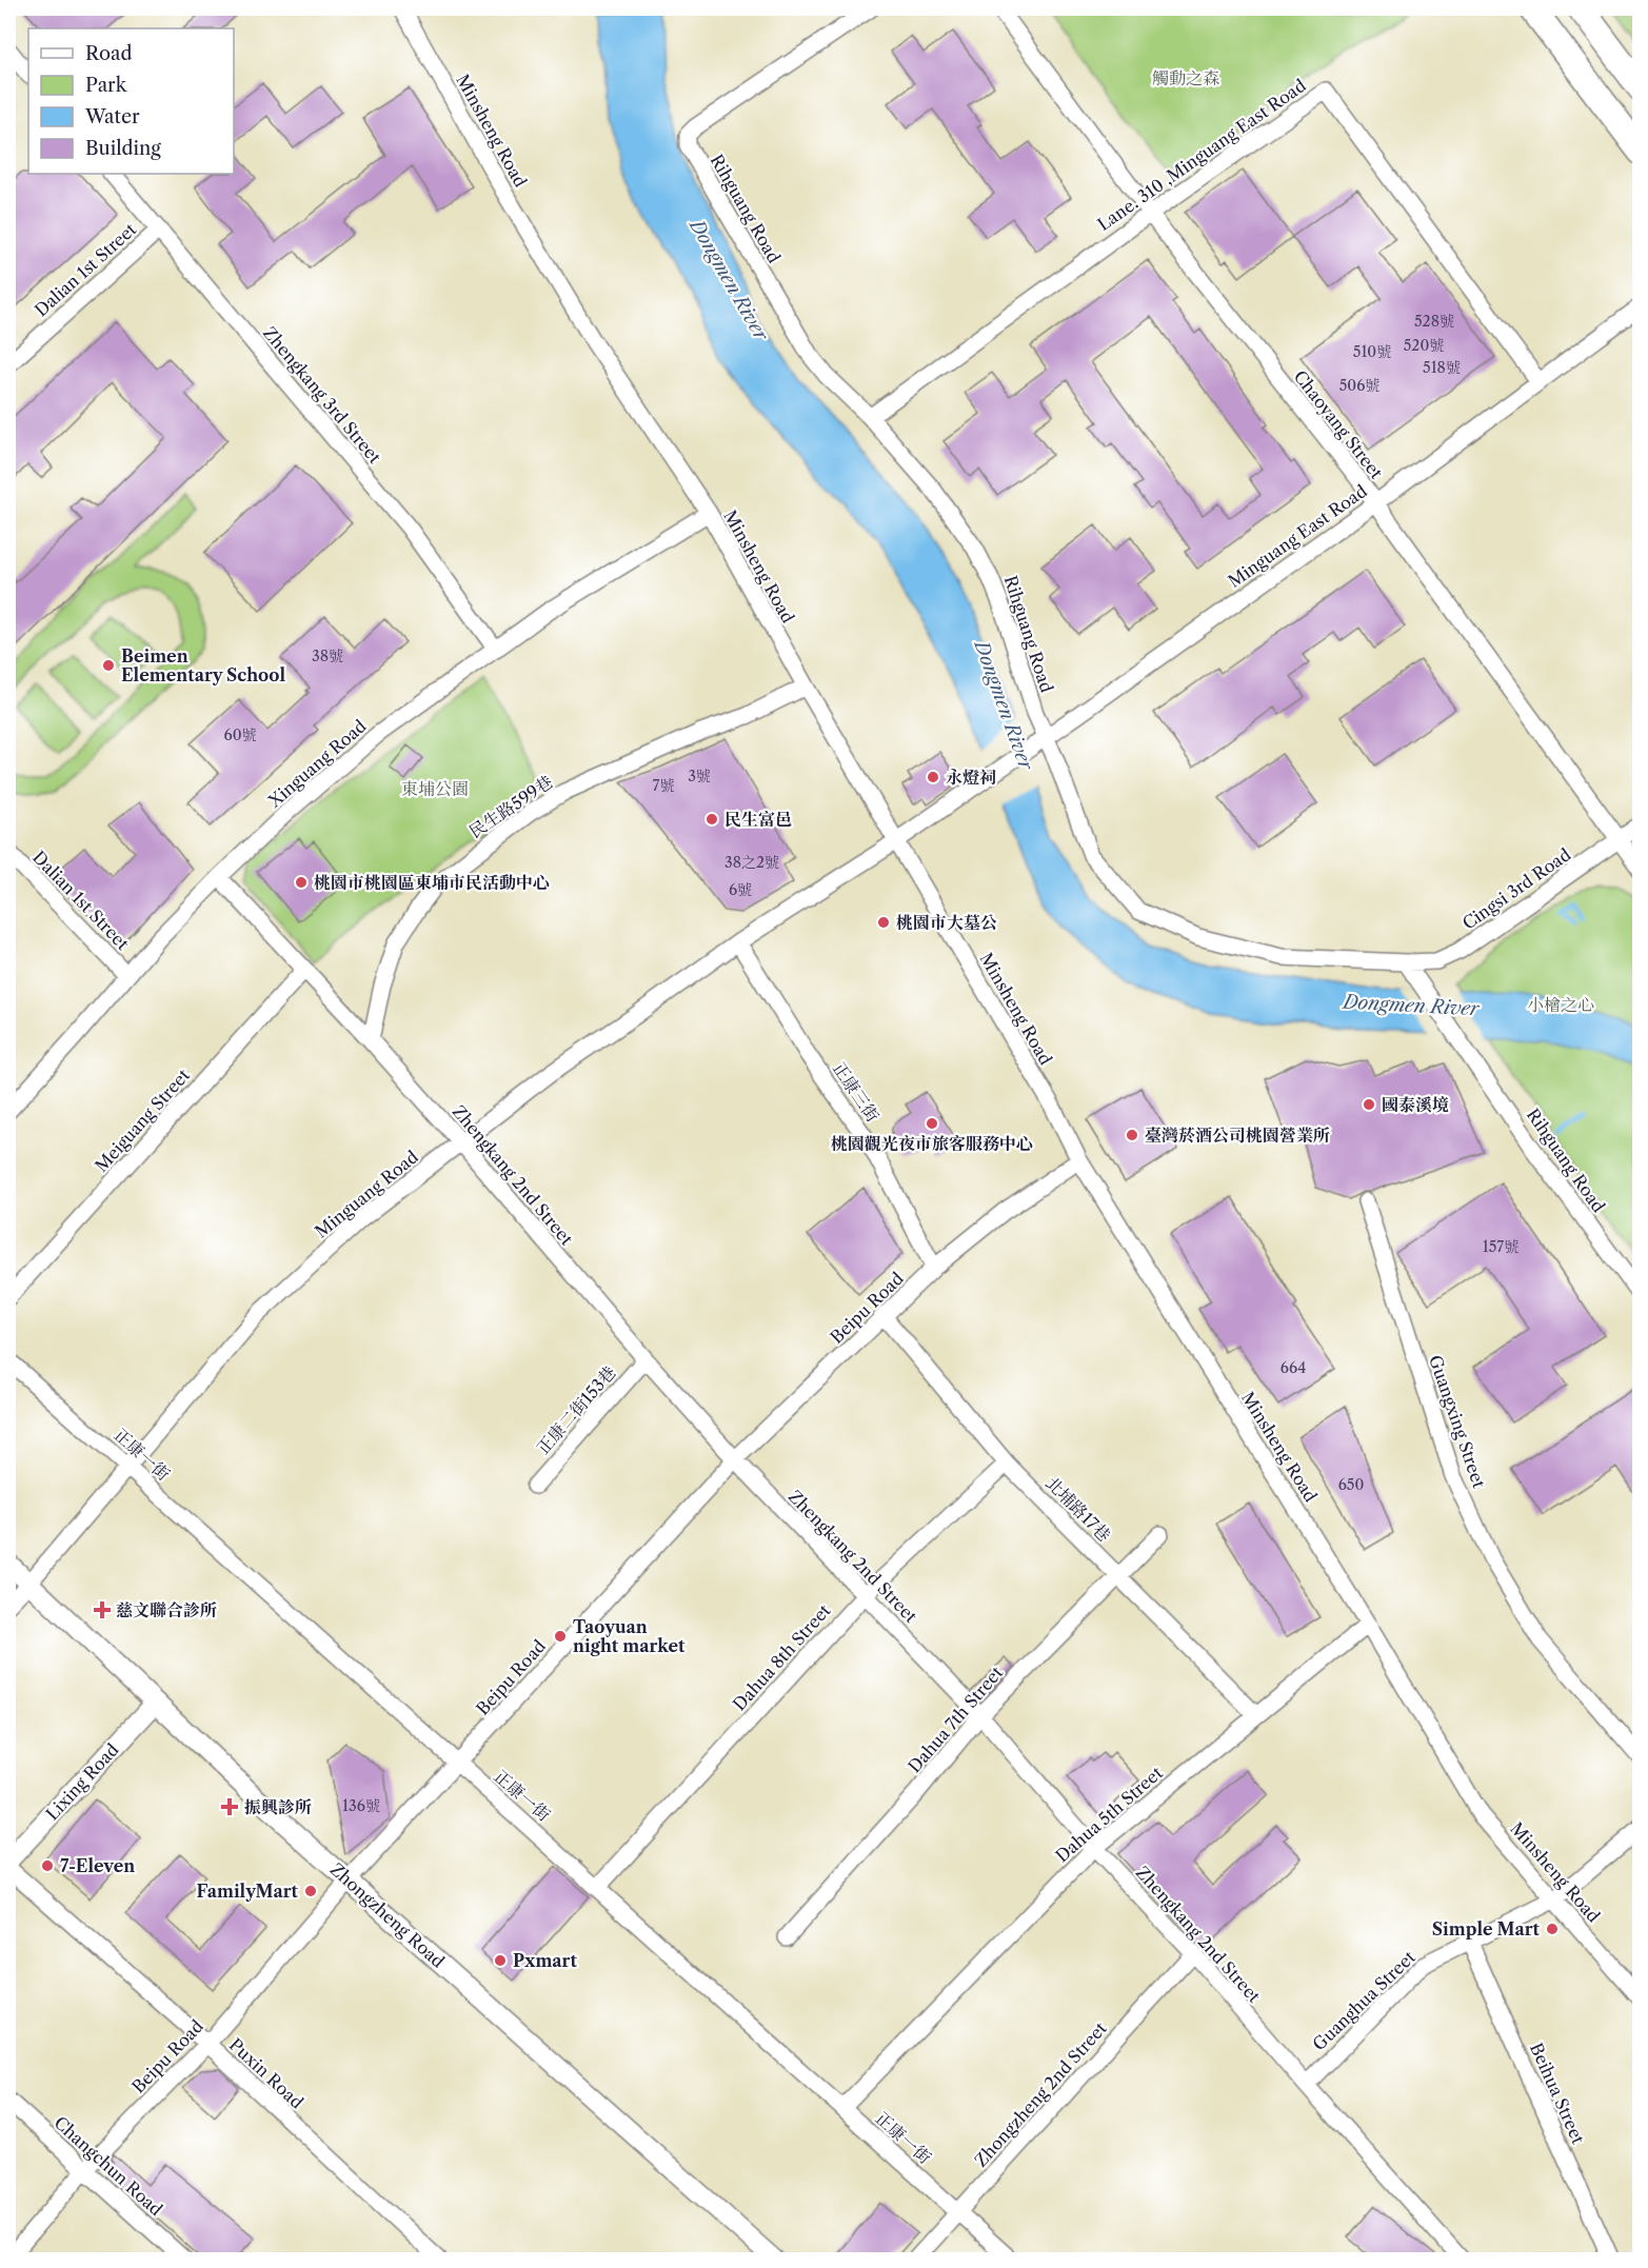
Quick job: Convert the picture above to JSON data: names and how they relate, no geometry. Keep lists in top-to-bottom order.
{
  "streets": {
    "street": [
      "Minsheng Road",
      "Lane. 310 ,Minguang East Road",
      "Rihguang Road",
      "Dalian 1st Street",
      "Zhengkang 3rd Street",
      "Chaoyang Street",
      "Minguang East Road",
      "Xinguang Road",
      "民生路599巷",
      "Cingsi 3rd Road",
      "正康三街",
      "Meiguang Street",
      "Zhengkang 2nd Street",
      "Minguang Road",
      "Beipu Road",
      "正康二街153巷",
      "Guangxing Street",
      "正康一街",
      "北埔路17巷",
      "Dahua 8th Street",
      "Dahua 7th Street",
      "Lixing Road",
      "Dahua 5th Street",
      "Zhongzheng Road",
      "Guanghua Street",
      "Puxin Road",
      "Beihua Street",
      "Zhongzheng 2nd Street",
      "Changchun Road"
    ]
  },
  "crossings": [
    ["Minsheng Road", "Minguang East Road"],
    ["Minsheng Road", "Xinguang Road"],
    ["Minsheng Road", "民生路599巷"],
    ["Minsheng Road", "Minguang Road"],
    ["Minsheng Road", "Beipu Road"],
    ["Minsheng Road", "Dahua 5th Street"],
    ["Minsheng Road", "Guanghua Street"],
    ["Lane. 310 ,Minguang East Road", "Rihguang Road"],
    ["Lane. 310 ,Minguang East Road", "Chaoyang Street"],
    ["Lane. 310 ,Minguang East Road", "Minguang East Road"],
    ["Rihguang Road", "Minguang East Road"],
    ["Rihguang Road", "Cingsi 3rd Road"],
    ["Dalian 1st Street", "Zhengkang 3rd Street"],
    ["Dalian 1st Street", "Xinguang Road"],
    ["Zhengkang 3rd Street", "Xinguang Road"],
    ["Chaoyang Street", "Minguang East Road"],
    ["Chaoyang Street", "Cingsi 3rd Road"],
    ["Minguang East Road", "Minguang Road"],
    ["Xinguang Road", "Zhengkang 2nd Street"],
    ["民生路599巷", "Zhengkang 2nd Street"],
    ["正康三街", "Minguang Road"],
    ["正康三街", "Beipu Road"],
    ["Meiguang Street", "Zhengkang 2nd Street"],
    ["Zhengkang 2nd Street", "Minguang Road"],
    ["Zhengkang 2nd Street", "Beipu Road"],
    ["Zhengkang 2nd Street", "正康二街153巷"],
    ["Zhengkang 2nd Street", "Dahua 8th Street"],
    ["Zhengkang 2nd Street", "Dahua 7th Street"],
    ["Zhengkang 2nd Street", "Dahua 5th Street"],
    ["Zhengkang 2nd Street", "Guanghua Street"],
    ["Zhengkang 2nd Street", "Zhongzheng 2nd Street"],
    ["Minguang Road", "正康一街"],
    ["Minguang Road", "Zhongzheng Road"],
    ["Beipu Road", "正康一街"],
    ["Beipu Road", "北埔路17巷"],
    ["Beipu Road", "Zhongzheng Road"],
    ["Beipu Road", "Puxin Road"],
    ["Beipu Road", "Changchun Road"],
    ["正康一街", "Dahua 8th Street"],
    ["正康一街", "Dahua 5th Street"],
    ["正康一街", "Zhongzheng 2nd Street"],
    ["北埔路17巷", "Dahua 8th Street"],
    ["北埔路17巷", "Dahua 7th Street"],
    ["北埔路17巷", "Dahua 5th Street"],
    ["Lixing Road", "Zhongzheng Road"],
    ["Guanghua Street", "Beihua Street"]
  ],
  "water": ["Dongmen River"],
  "parks": ["觸動之森", "東埔公園", "小檜之心"],
  "places": {
    "other": [
      "Beimen Elementary School",
      "永燈祠",
      "民生富邑",
      "桃園市桃園區東埔市民活動中心",
      "桃園市大墓公",
      "國泰溪境",
      "桃園觀光夜市旅客服務中心",
      "臺灣菸酒公司桃園營業所",
      "Taoyuan night market",
      "7-Eleven",
      "FamilyMart",
      "Simple Mart",
      "Pxmart"
    ],
    "health": ["慈文聯合診所", "振興診所"]
  },
  "house_numbers": [
    "528號",
    "520號",
    "510號",
    "518號",
    "506號",
    "38號",
    "60號",
    "3號",
    "7號",
    "38之2號",
    "6號",
    "157號",
    "664",
    "650",
    "136號"
  ],
  "legend": [
    "Road",
    "Park",
    "Water",
    "Building"
  ]
}
